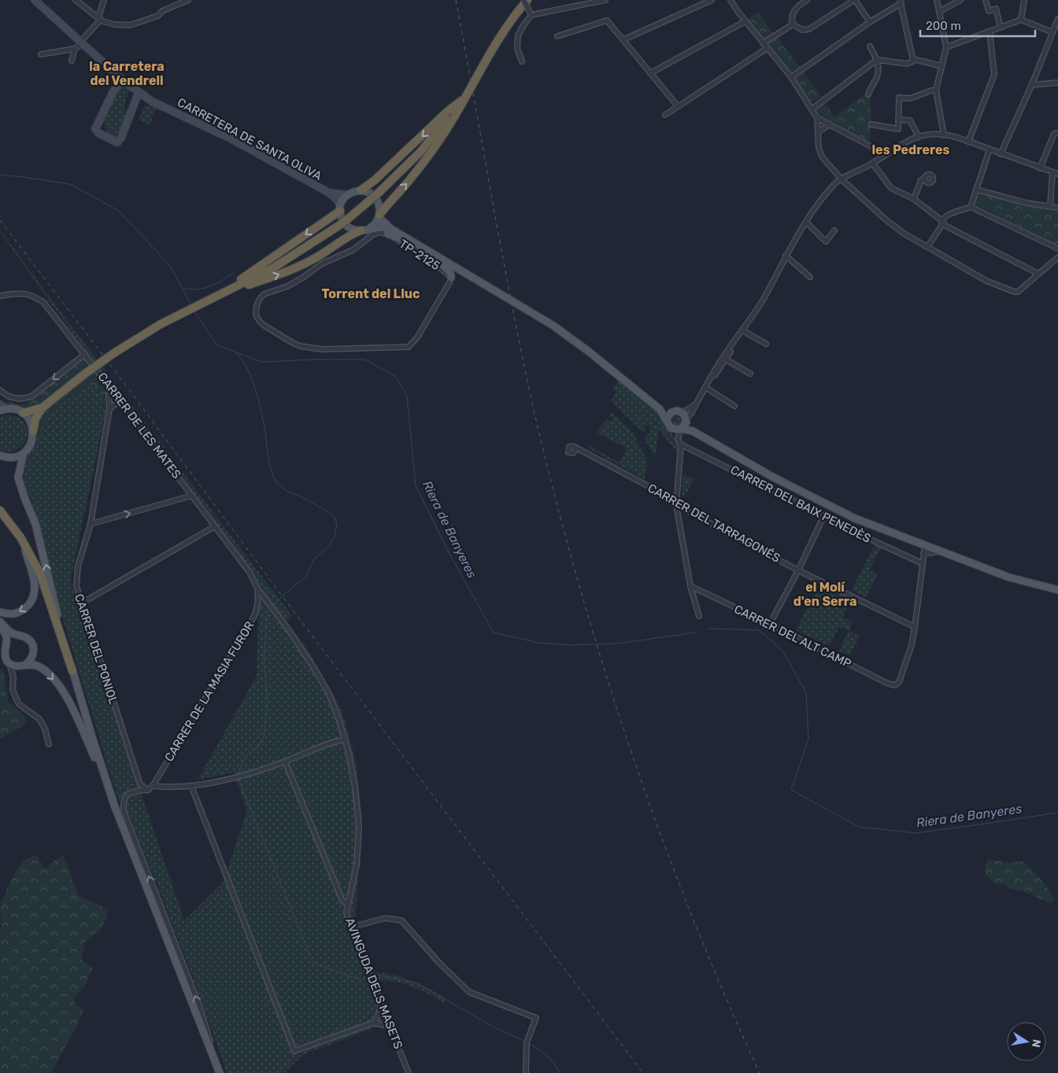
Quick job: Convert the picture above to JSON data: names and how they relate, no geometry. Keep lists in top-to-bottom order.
{
  "streets": {
    "main road": ["TP-2125"],
    "street": [
      "CARRETERA DE SANTA OLIVA",
      "CARRER DE LES MATES",
      "CARRER DEL BAIX PENEDÈS",
      "CARRER DEL TARRAGONÉS",
      "CARRER DEL ALT CAMP",
      "CARRER DEL PONIOL",
      "CARRER DE LA MASIA FUROR",
      "AVINGUDA DELS MASETS"
    ]
  },
  "crossings": [
    ["CARRER DE LES MATES", "CARRER DEL PONIOL"],
    ["CARRER DE LES MATES", "CARRER DE LA MASIA FUROR"],
    ["CARRER DE LES MATES", "AVINGUDA DELS MASETS"],
    ["CARRER DEL TARRAGONÉS", "CARRER DEL ALT CAMP"],
    ["CARRER DEL PONIOL", "CARRER DE LA MASIA FUROR"],
    ["CARRER DE LA MASIA FUROR", "AVINGUDA DELS MASETS"]
  ],
  "districts": [
    "la Carretera del Vendrell",
    "les Pedreres",
    "Torrent del Lluc",
    "el Molí d'en Serra"
  ],
  "water": ["Riera de Banyeres"],
  "scale_bar": "200 m",
  "north": "right"
}
